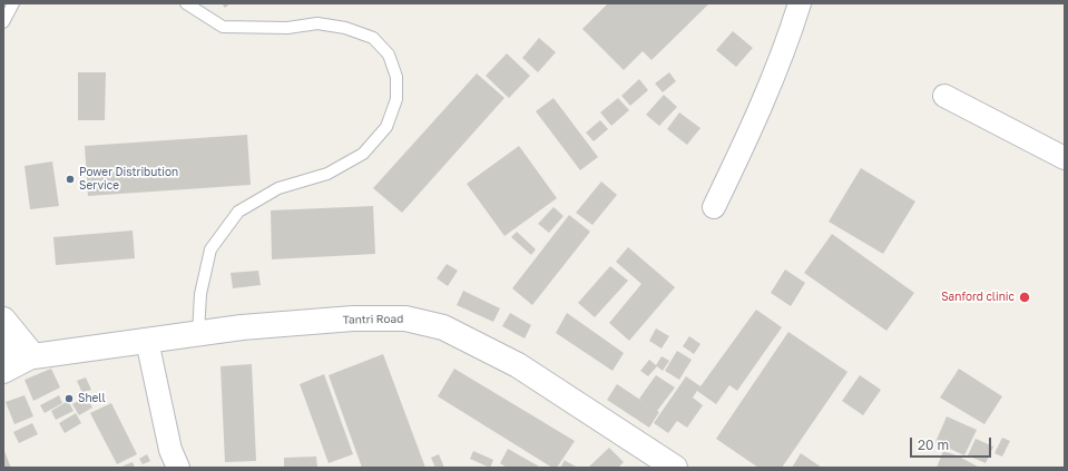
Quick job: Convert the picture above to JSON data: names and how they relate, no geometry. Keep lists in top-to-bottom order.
{
  "streets": {
    "street": ["Tantri Road"]
  },
  "places": ["Power Distribution Service", "Sanford clinic", "Shell"],
  "scale_bar": "20 m"
}
